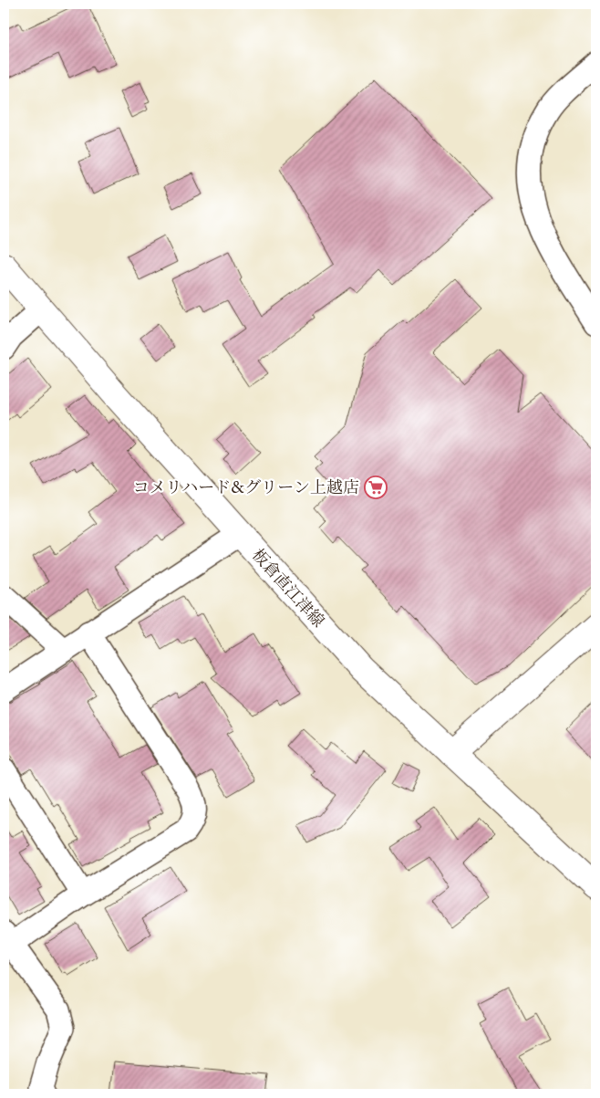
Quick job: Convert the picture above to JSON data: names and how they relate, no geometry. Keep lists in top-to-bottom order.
{
  "streets": {
    "main road": ["板倉直江津線"]
  },
  "places": {
    "supermarket": ["コメリハード&グリーン上越店"]
  }
}
